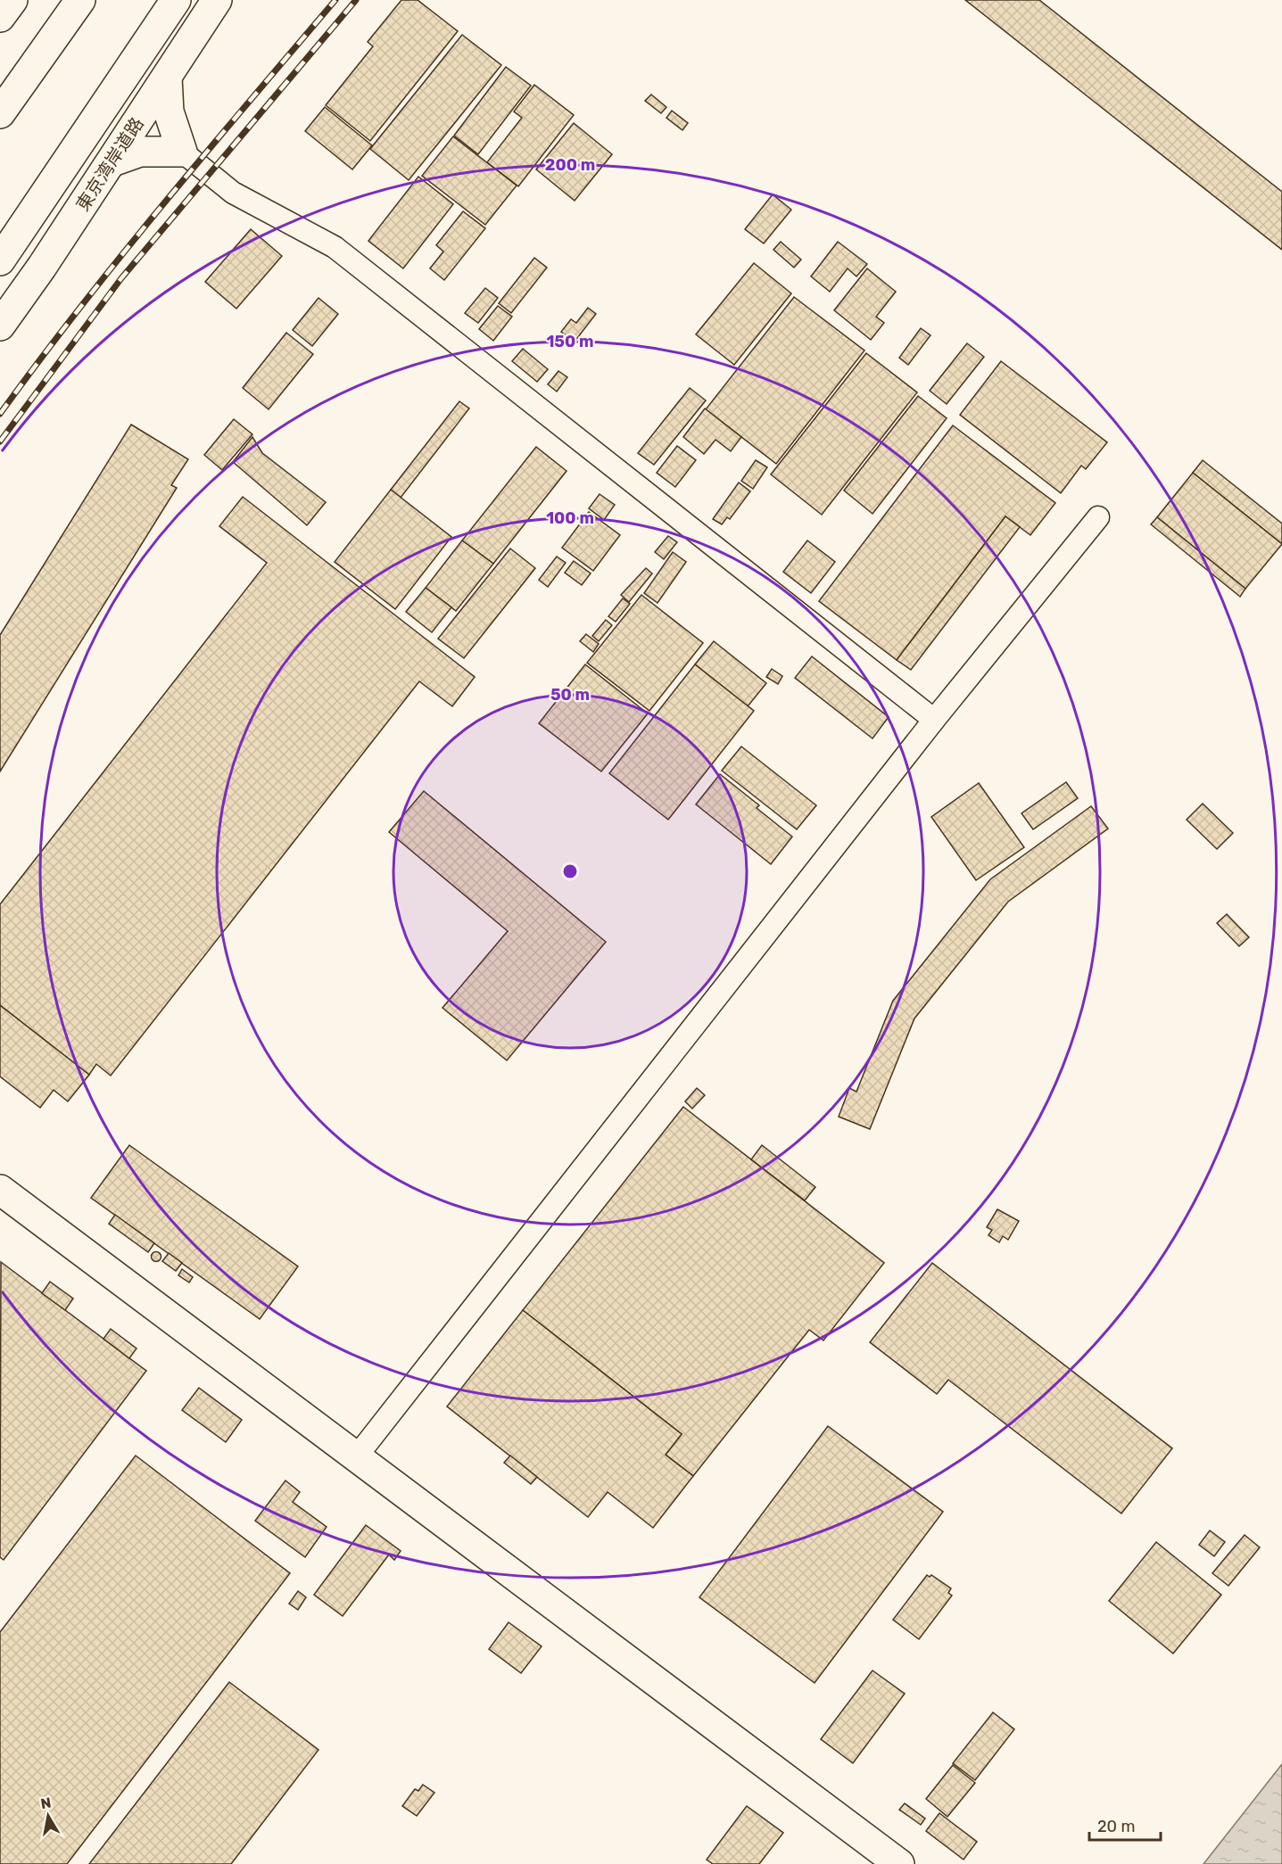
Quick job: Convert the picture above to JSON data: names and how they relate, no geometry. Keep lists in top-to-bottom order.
{
  "streets": {
    "main road": ["東京湾岸道路"]
  },
  "scale_bar": "20 m",
  "north": "top",
  "rings": [
    "200 m",
    "150 m",
    "100 m",
    "50 m"
  ]
}
